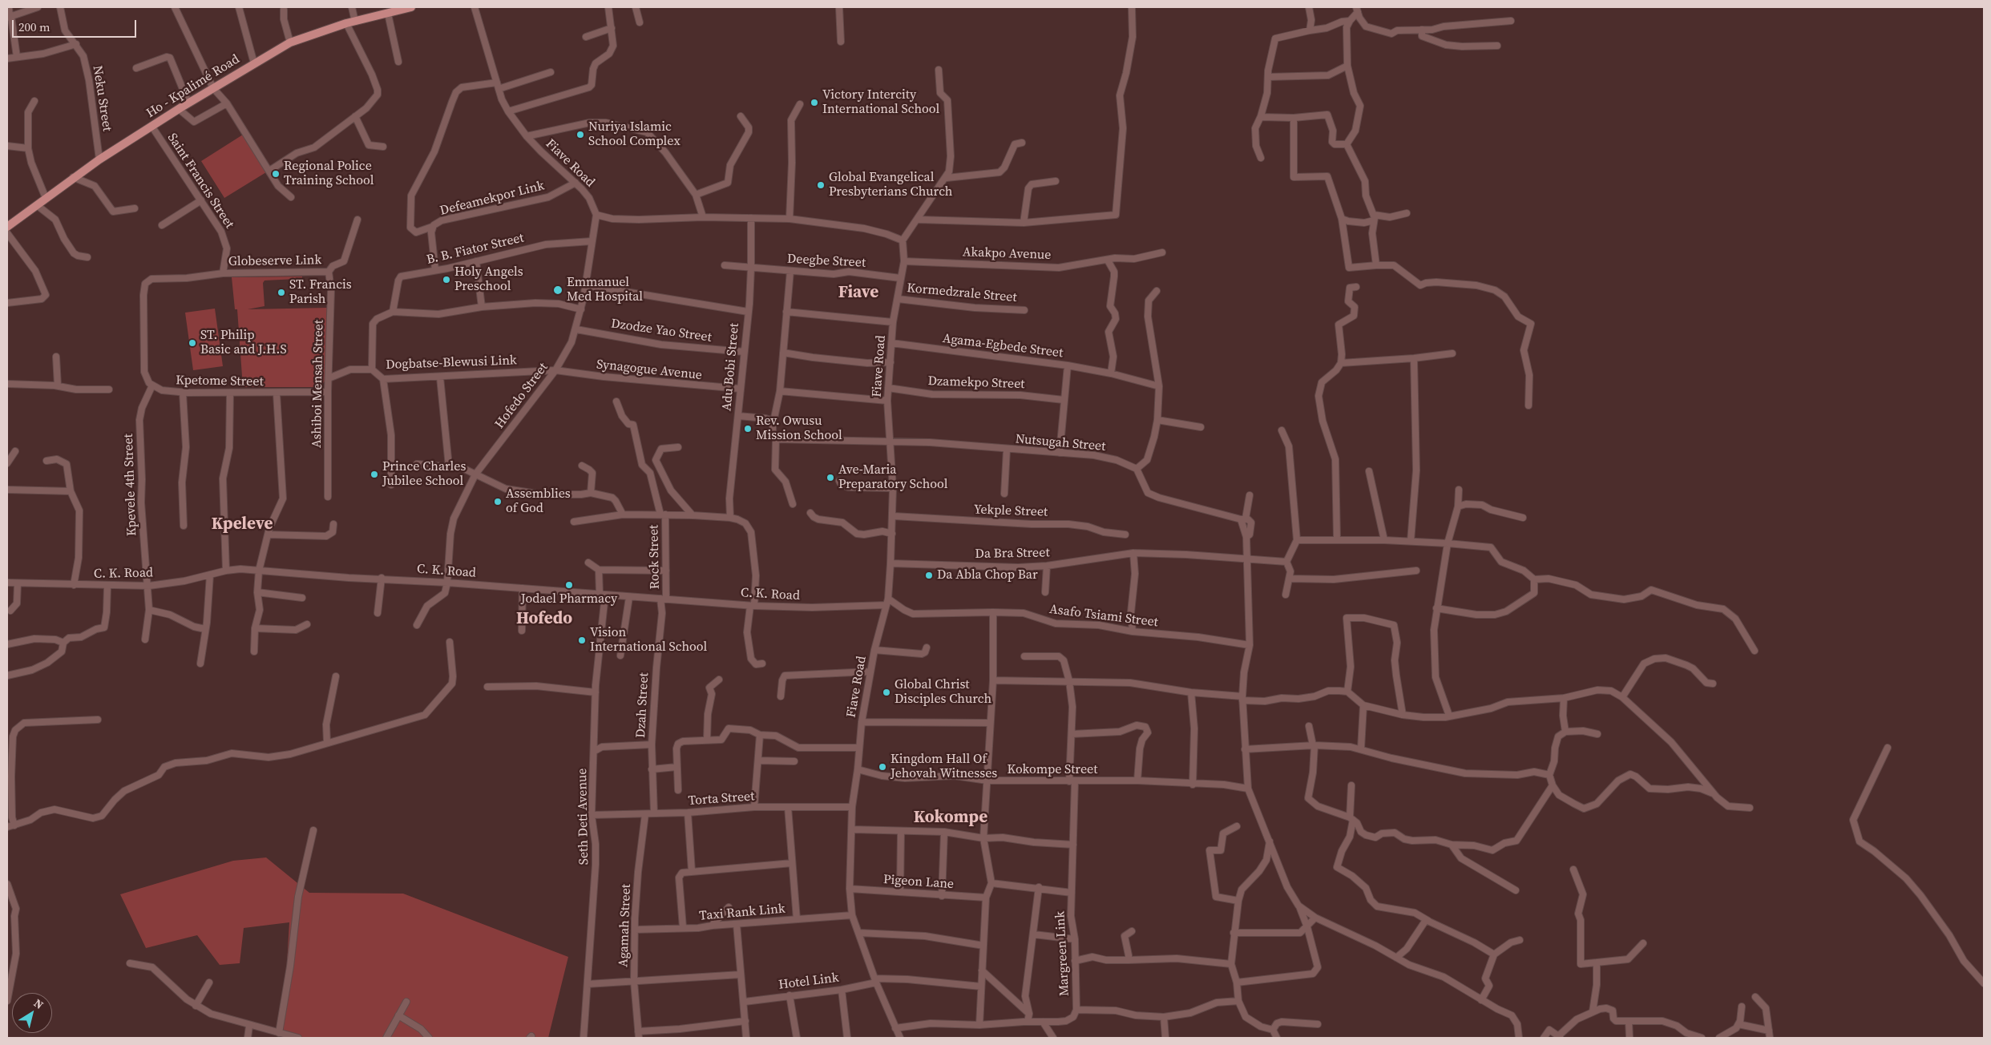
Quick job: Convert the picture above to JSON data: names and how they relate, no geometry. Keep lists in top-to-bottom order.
{
  "streets": {
    "main road": ["Ho - Kpalimé Road"],
    "street": [
      "Neku Street",
      "Fiave Road",
      "Saint Francis Street",
      "Defeamekpor Link",
      "B. B. Fiator Street",
      "Akakpo Avenue",
      "Globeserve Link",
      "Deegbe Street",
      "Kormedzrale Street",
      "Dzodze Yao Street",
      "Agama-Egbede Street",
      "Dogbatse-Blewusi Link",
      "Adu Bobi Street",
      "Synagogue Avenue",
      "Kpetome Street",
      "Dzamekpo Street",
      "Ashiboi Mensah Street",
      "Hofedo Street",
      "Nutsugah Street",
      "Kpevele 4th Street",
      "Yekple Street",
      "Da Bra Street",
      "Rock Street",
      "C. K. Road",
      "Asafo Tsiami Street",
      "Dzah Street",
      "Kokompe Street",
      "Torta Street",
      "Seth Deti Avenue",
      "Pigeon Lane",
      "Taxi Rank Link",
      "Agamah Street",
      "Margreen Link",
      "Hotel Link"
    ]
  },
  "crossings": [
    ["Ho - Kpalimé Road", "Neku Street"],
    ["Ho - Kpalimé Road", "Saint Francis Street"],
    ["Fiave Road", "Defeamekpor Link"],
    ["Fiave Road", "Akakpo Avenue"],
    ["Fiave Road", "Deegbe Street"],
    ["Fiave Road", "Kormedzrale Street"],
    ["Fiave Road", "Agama-Egbede Street"],
    ["Fiave Road", "Dzamekpo Street"],
    ["Fiave Road", "Hofedo Street"],
    ["Fiave Road", "Nutsugah Street"],
    ["Fiave Road", "Yekple Street"],
    ["Fiave Road", "Da Bra Street"],
    ["Fiave Road", "C. K. Road"],
    ["Fiave Road", "Asafo Tsiami Street"],
    ["Fiave Road", "Kokompe Street"],
    ["Fiave Road", "Torta Street"],
    ["Fiave Road", "Pigeon Lane"],
    ["Fiave Road", "Taxi Rank Link"],
    ["Fiave Road", "Margreen Link"],
    ["Fiave Road", "Hotel Link"],
    ["Saint Francis Street", "Globeserve Link"],
    ["Defeamekpor Link", "B. B. Fiator Street"],
    ["B. B. Fiator Street", "Hofedo Street"],
    ["Globeserve Link", "Ashiboi Mensah Street"],
    ["Deegbe Street", "Adu Bobi Street"],
    ["Dzodze Yao Street", "Adu Bobi Street"],
    ["Dzodze Yao Street", "Hofedo Street"],
    ["Dogbatse-Blewusi Link", "Synagogue Avenue"],
    ["Dogbatse-Blewusi Link", "Ashiboi Mensah Street"],
    ["Dogbatse-Blewusi Link", "Hofedo Street"],
    ["Adu Bobi Street", "Synagogue Avenue"],
    ["Synagogue Avenue", "Hofedo Street"],
    ["Kpetome Street", "Ashiboi Mensah Street"],
    ["Kpetome Street", "Kpevele 4th Street"],
    ["Hofedo Street", "C. K. Road"],
    ["Kpevele 4th Street", "C. K. Road"],
    ["Rock Street", "C. K. Road"],
    ["Rock Street", "Dzah Street"],
    ["C. K. Road", "Asafo Tsiami Street"],
    ["C. K. Road", "Dzah Street"],
    ["C. K. Road", "Seth Deti Avenue"],
    ["Dzah Street", "Torta Street"],
    ["Kokompe Street", "Margreen Link"],
    ["Torta Street", "Seth Deti Avenue"],
    ["Torta Street", "Agamah Street"],
    ["Taxi Rank Link", "Agamah Street"]
  ],
  "districts": [
    "Fiave",
    "Kpeleve",
    "Hofedo",
    "Kokompe"
  ],
  "places": [
    "Victory Intercity International School",
    "Nuriya Islamic School Complex",
    "Regional Police Training School",
    "Global Evangelical Presbyterians Church",
    "Holy Angels Preschool",
    "Emmanuel Med Hospital",
    "ST. Francis Parish",
    "ST. Philip Basic and J.H.S",
    "Rev. Owusu Mission School",
    "Prince Charles Jubilee School",
    "Ave-Maria Preparatory School",
    "Assemblies of God",
    "Da Abla Chop Bar",
    "Jodael Pharmacy",
    "Vision International School",
    "Global Christ Disciples Church",
    "Kingdom Hall Of Jehovah Witnesses"
  ],
  "scale_bar": "200 m",
  "north": "top right"
}
